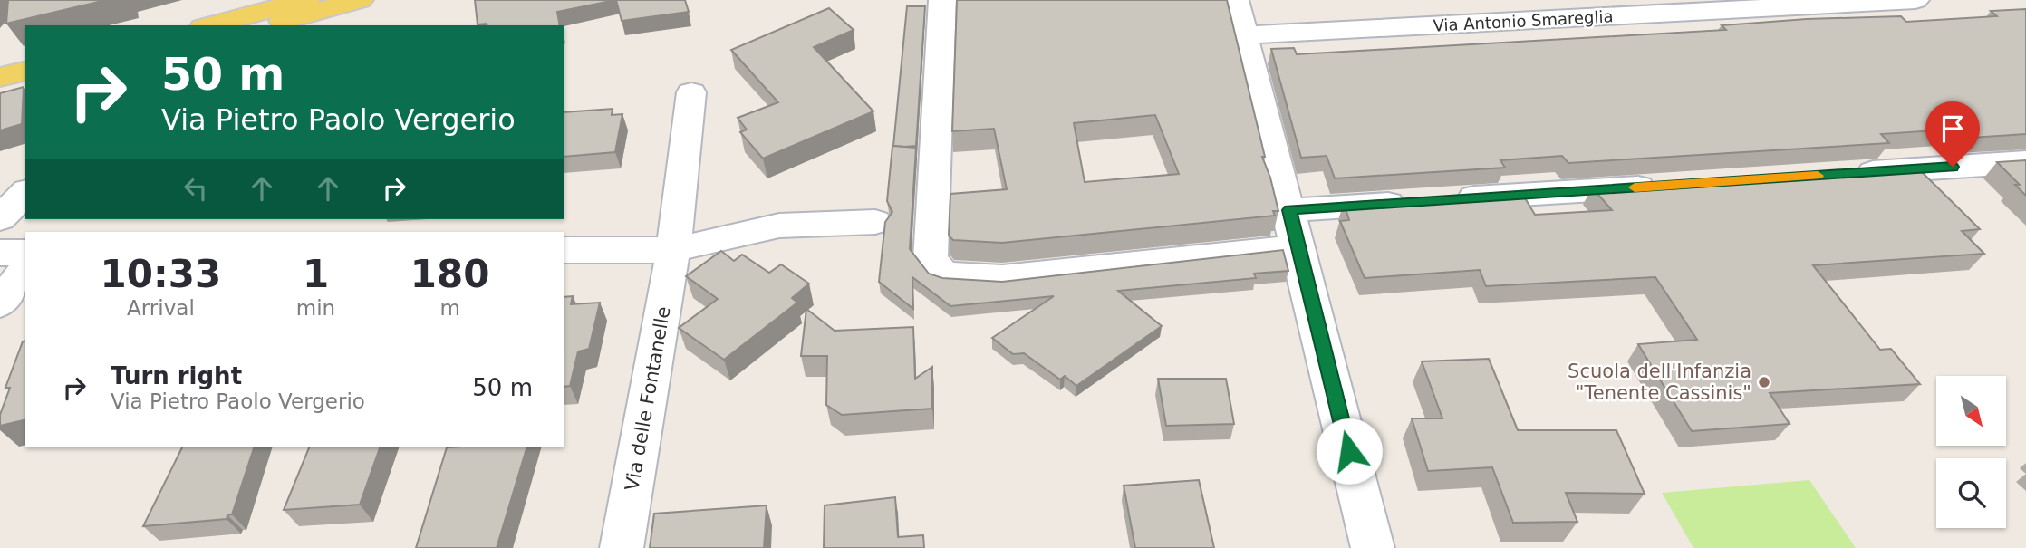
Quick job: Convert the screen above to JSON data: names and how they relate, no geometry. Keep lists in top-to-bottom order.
{
  "streets": {
    "street": ["Via Antonio Smareglia", "Via delle Fontanelle"]
  },
  "places": ["Scuola dell'Infanzia \"Tenente Cassinis\""],
  "north": "bottom right",
  "page": {
    "turn": ["50 m", "Via Pietro Paolo Vergerio"],
    "eta": [
      "10:33",
      "Arrival",
      "1",
      "min",
      "180",
      "m"
    ],
    "list": [
      {
        "name": "Turn right",
        "note": "Via Pietro Paolo Vergerio",
        "value": "50 m"
      }
    ]
  }
}
